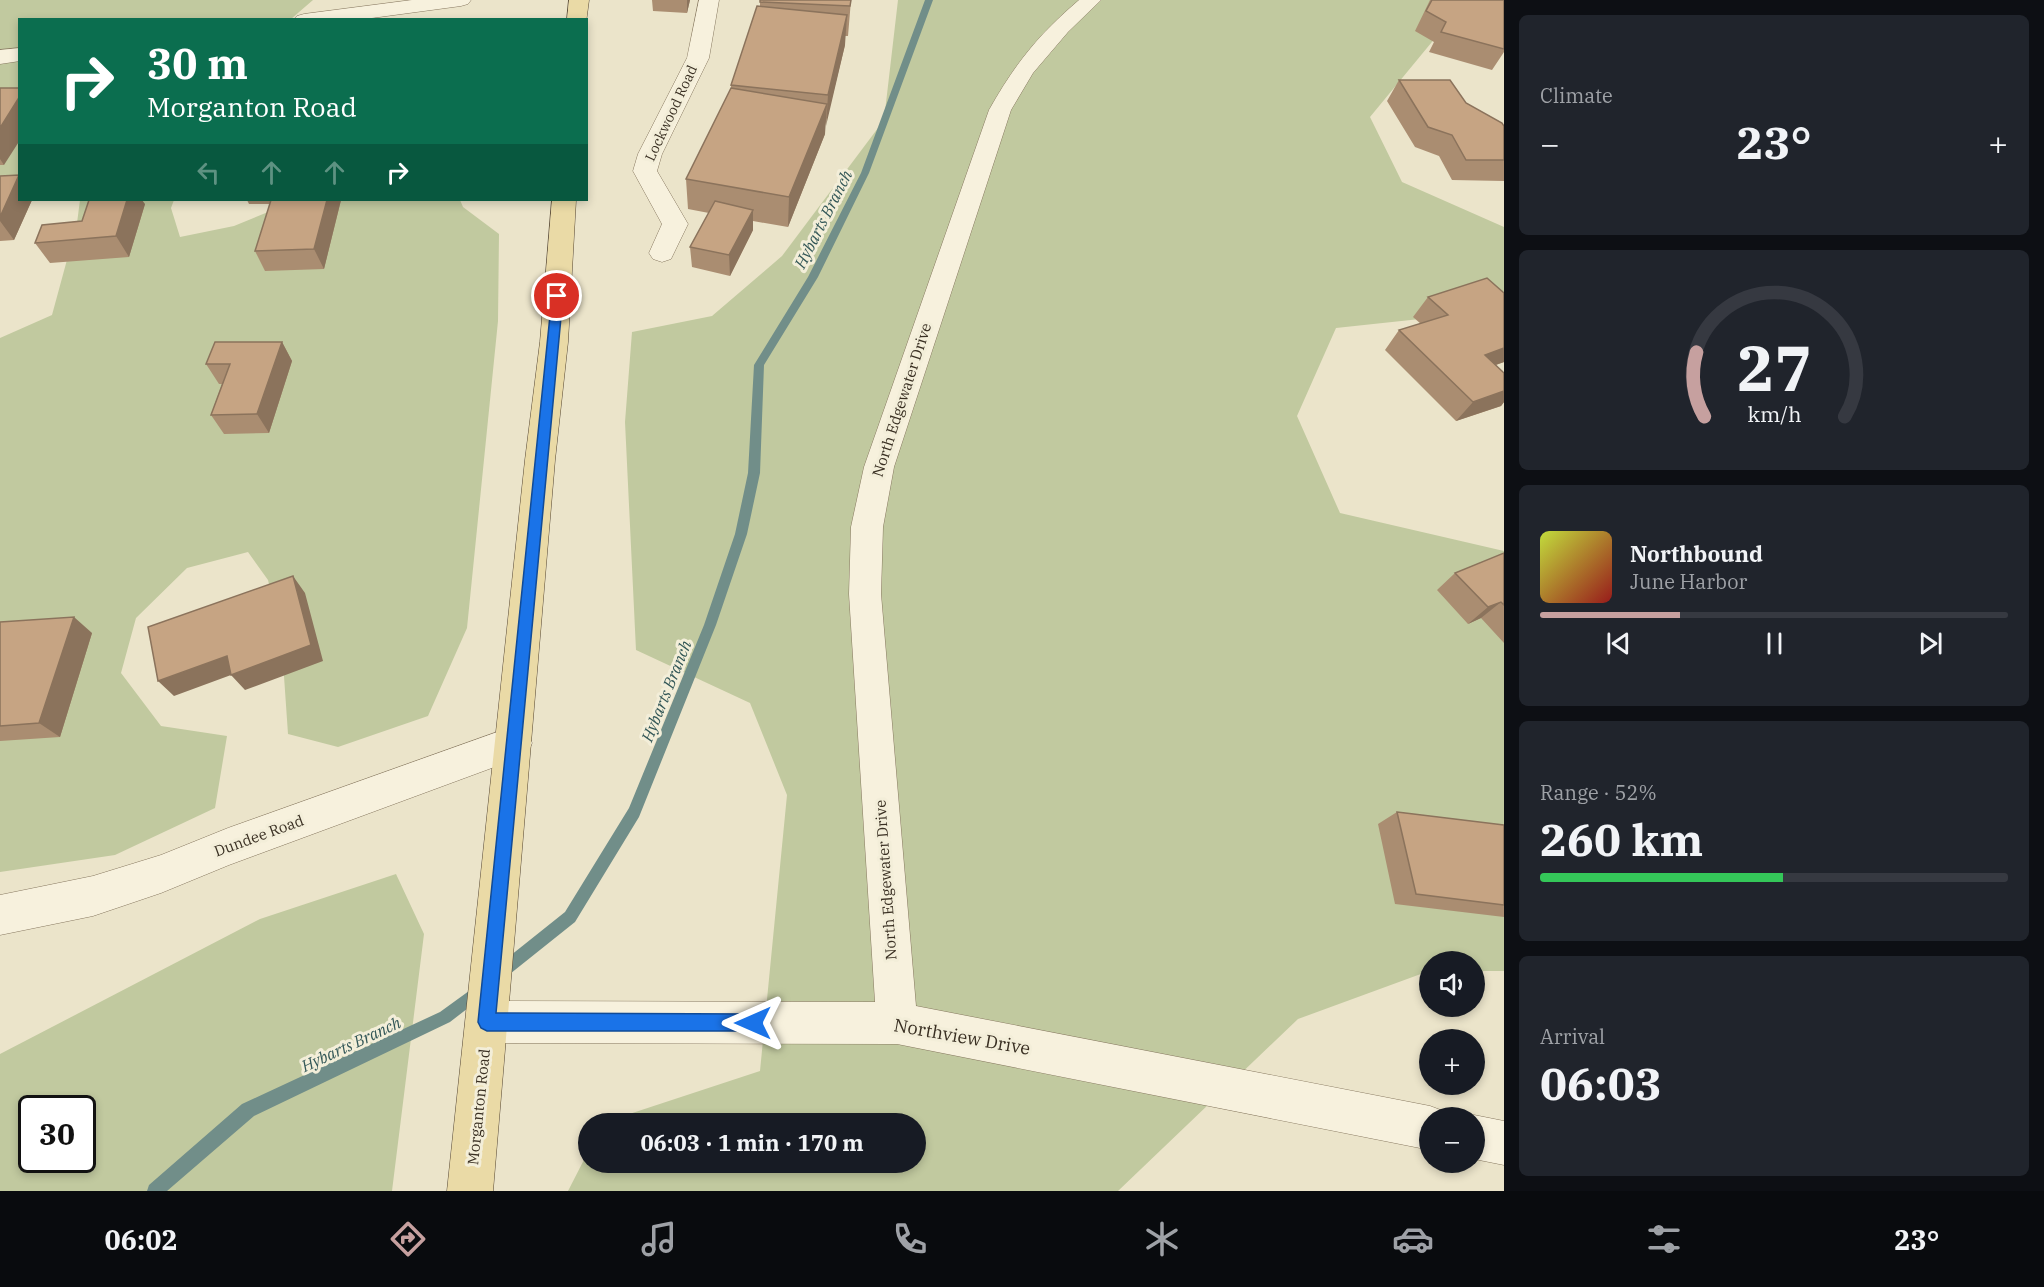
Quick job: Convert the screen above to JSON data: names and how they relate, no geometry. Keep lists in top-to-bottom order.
{
  "streets": {
    "main road": ["Morganton Road"],
    "street": [
      "Lockwood Road",
      "North Edgewater Drive",
      "Dundee Road",
      "Northview Drive"
    ]
  },
  "crossings": [
    ["North Edgewater Drive", "Northview Drive"],
    ["Dundee Road", "Morganton Road"],
    ["Northview Drive", "Morganton Road"]
  ],
  "water": ["Hybarts Branch"],
  "page": {
    "tile": [
      "Climate",
      ["Range · 52%", "260 km"],
      ["Arrival", "06:03"]
    ],
    "turn": ["30 m", "Morganton Road"],
    "heat": ["−", "23°", "+"],
    "song": ["Northbound", "June Harbor"],
    "map_buttons": ["+", "−"],
    "limit": "30",
    "trip": "06:03 · 1 min · 170 m",
    "tabs": ["06:02", "23°"],
    "gauge": ["27", "km/h"]
  }
}
